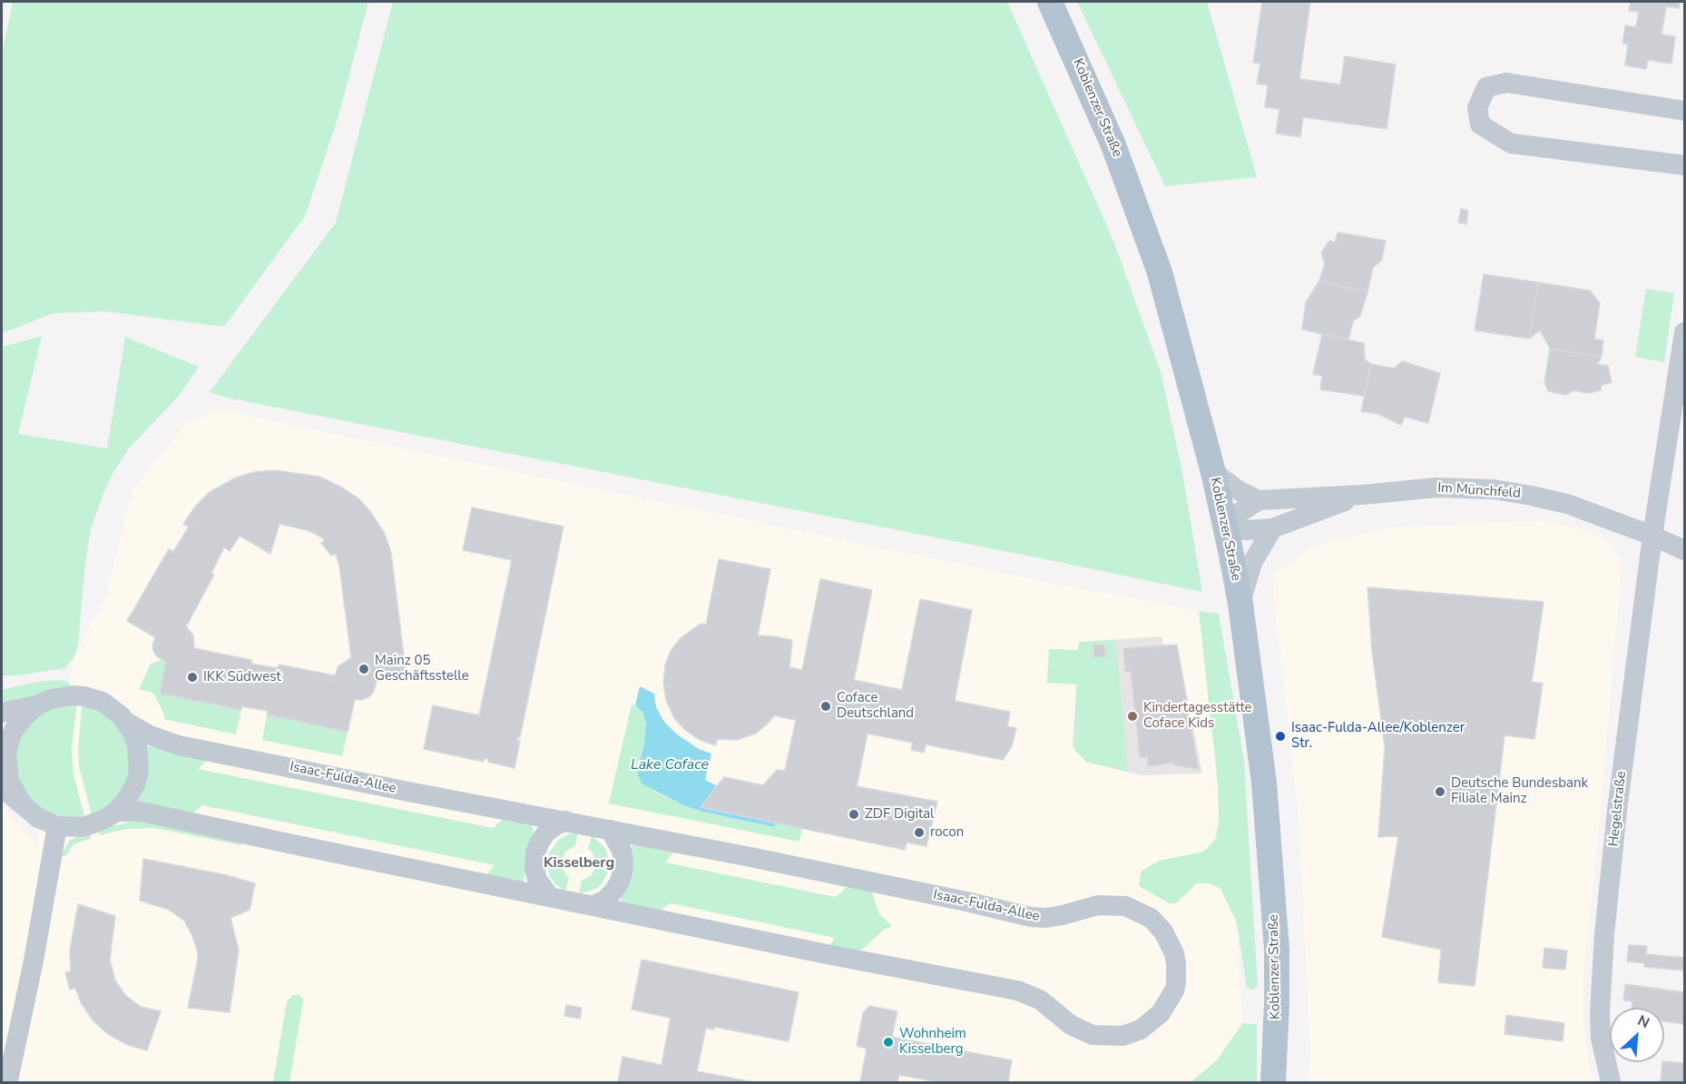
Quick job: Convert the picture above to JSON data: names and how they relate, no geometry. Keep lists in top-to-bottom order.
{
  "streets": {
    "main road": ["Koblenzer Straße"],
    "street": ["Im Münchfeld", "Isaac-Fulda-Allee", "Hegelstraße"]
  },
  "crossings": [
    ["Koblenzer Straße", "Im Münchfeld"],
    ["Im Münchfeld", "Hegelstraße"]
  ],
  "districts": ["Kisselberg"],
  "water": ["Lake Coface"],
  "places": [
    "Mainz 05 Geschäftsstelle",
    "IKK Südwest",
    "Coface Deutschland",
    "Kindertagesstätte Coface Kids",
    "Isaac-Fulda-Allee/Koblenzer Str.",
    "Deutsche Bundesbank Filiale Mainz",
    "ZDF Digital",
    "rocon",
    "Wohnheim Kisselberg"
  ],
  "north": "top right"
}
